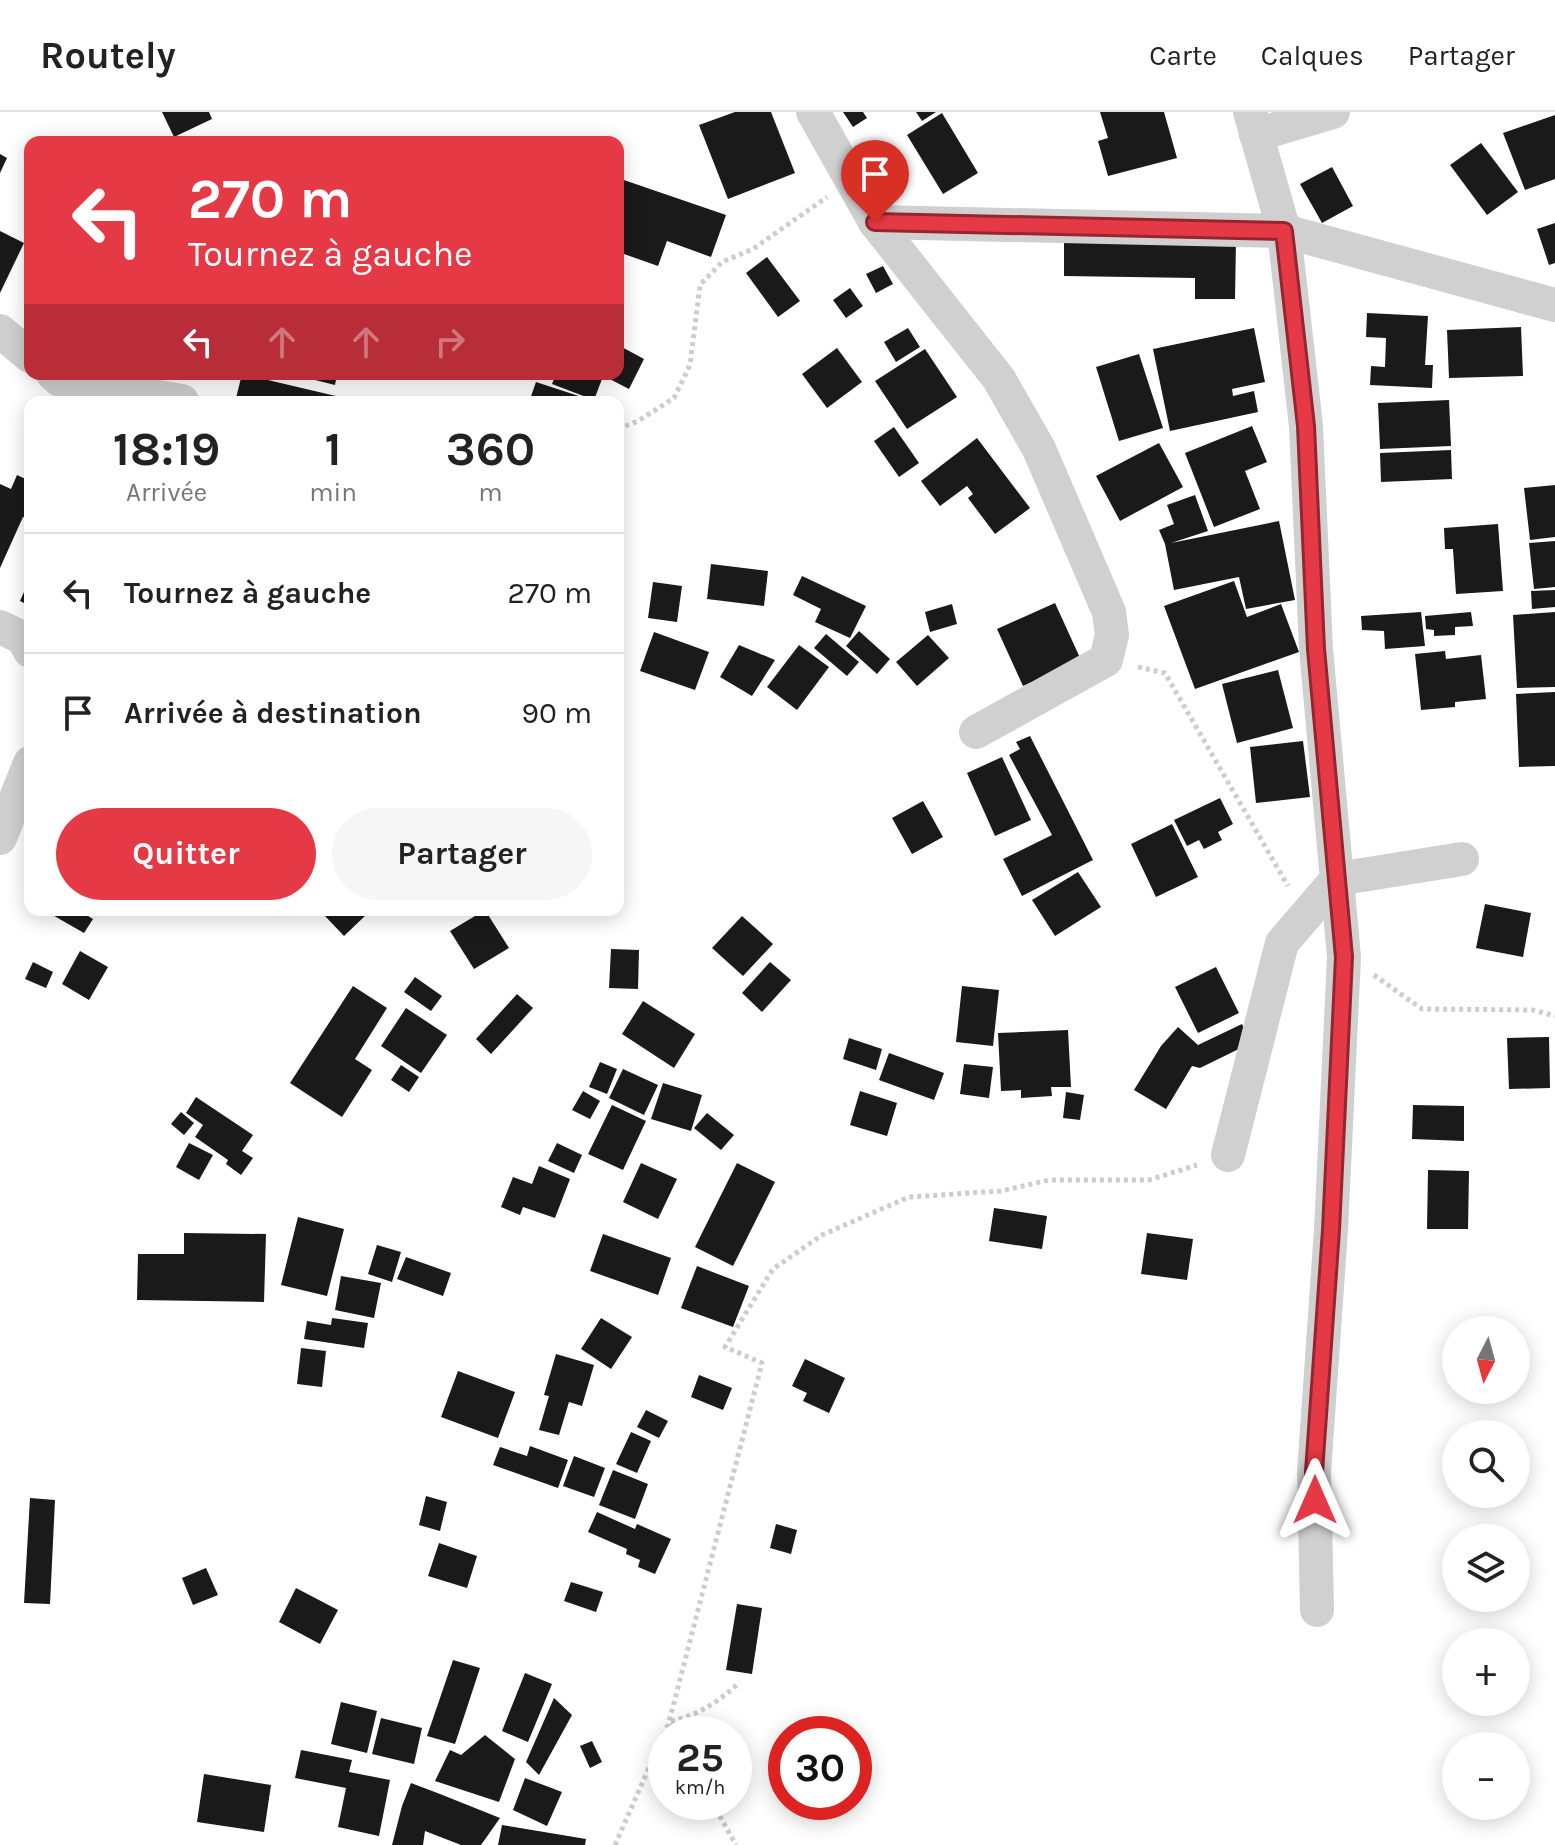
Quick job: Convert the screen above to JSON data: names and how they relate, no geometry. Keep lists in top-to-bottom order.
{
  "north": "bottom",
  "page": {
    "header": "Routely",
    "nav": ["Carte", "Calques", "Partager"],
    "turn": ["270 m", "Tournez à gauche"],
    "eta": [
      "18:19",
      "Arrivée",
      "1",
      "min",
      "360",
      "m"
    ],
    "list": [
      {
        "name": "Tournez à gauche",
        "value": "270 m"
      },
      {
        "name": "Arrivée à destination",
        "value": "90 m"
      }
    ],
    "buttons": ["Quitter", "Partager"],
    "map_buttons": ["+", "−"],
    "speed": "25 km/h",
    "limit": "30"
  }
}
